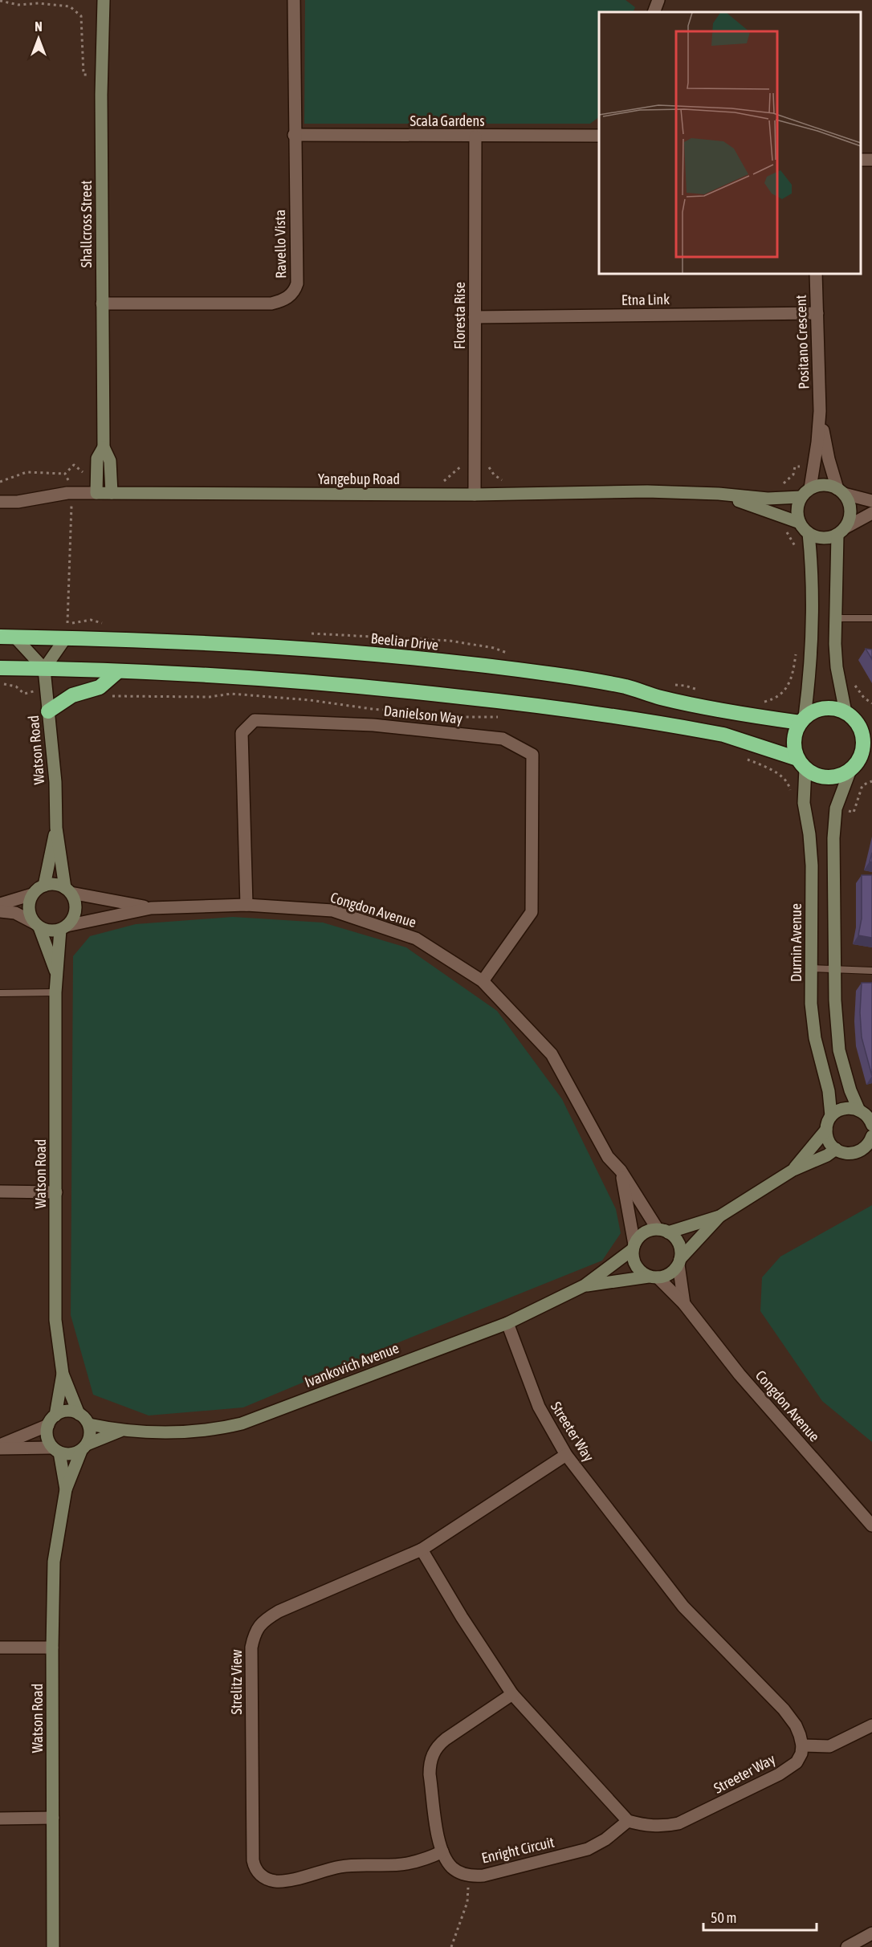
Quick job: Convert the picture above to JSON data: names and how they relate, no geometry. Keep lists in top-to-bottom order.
{
  "streets": {
    "highway": ["Beeliar Drive"],
    "street": [
      "Scala Gardens",
      "Shallcross Street",
      "Ravello Vista",
      "Etna Link",
      "Floresta Rise",
      "Positano Crescent",
      "Yangebup Road",
      "Danielson Way",
      "Watson Road",
      "Congdon Avenue",
      "Durnin Avenue",
      "Ivankovich Avenue",
      "Streeter Way",
      "Strelitz View",
      "Enright Circuit"
    ]
  },
  "crossings": [
    ["Scala Gardens", "Ravello Vista"],
    ["Scala Gardens", "Floresta Rise"],
    ["Shallcross Street", "Ravello Vista"],
    ["Shallcross Street", "Yangebup Road"],
    ["Etna Link", "Floresta Rise"],
    ["Etna Link", "Positano Crescent"],
    ["Floresta Rise", "Yangebup Road"],
    ["Positano Crescent", "Yangebup Road"],
    ["Beeliar Drive", "Durnin Avenue"],
    ["Danielson Way", "Congdon Avenue"],
    ["Watson Road", "Congdon Avenue"],
    ["Watson Road", "Ivankovich Avenue"],
    ["Congdon Avenue", "Ivankovich Avenue"],
    ["Ivankovich Avenue", "Streeter Way"],
    ["Streeter Way", "Strelitz View"],
    ["Streeter Way", "Enright Circuit"],
    ["Strelitz View", "Enright Circuit"]
  ],
  "scale_bar": "50 m",
  "north": "top"
}
